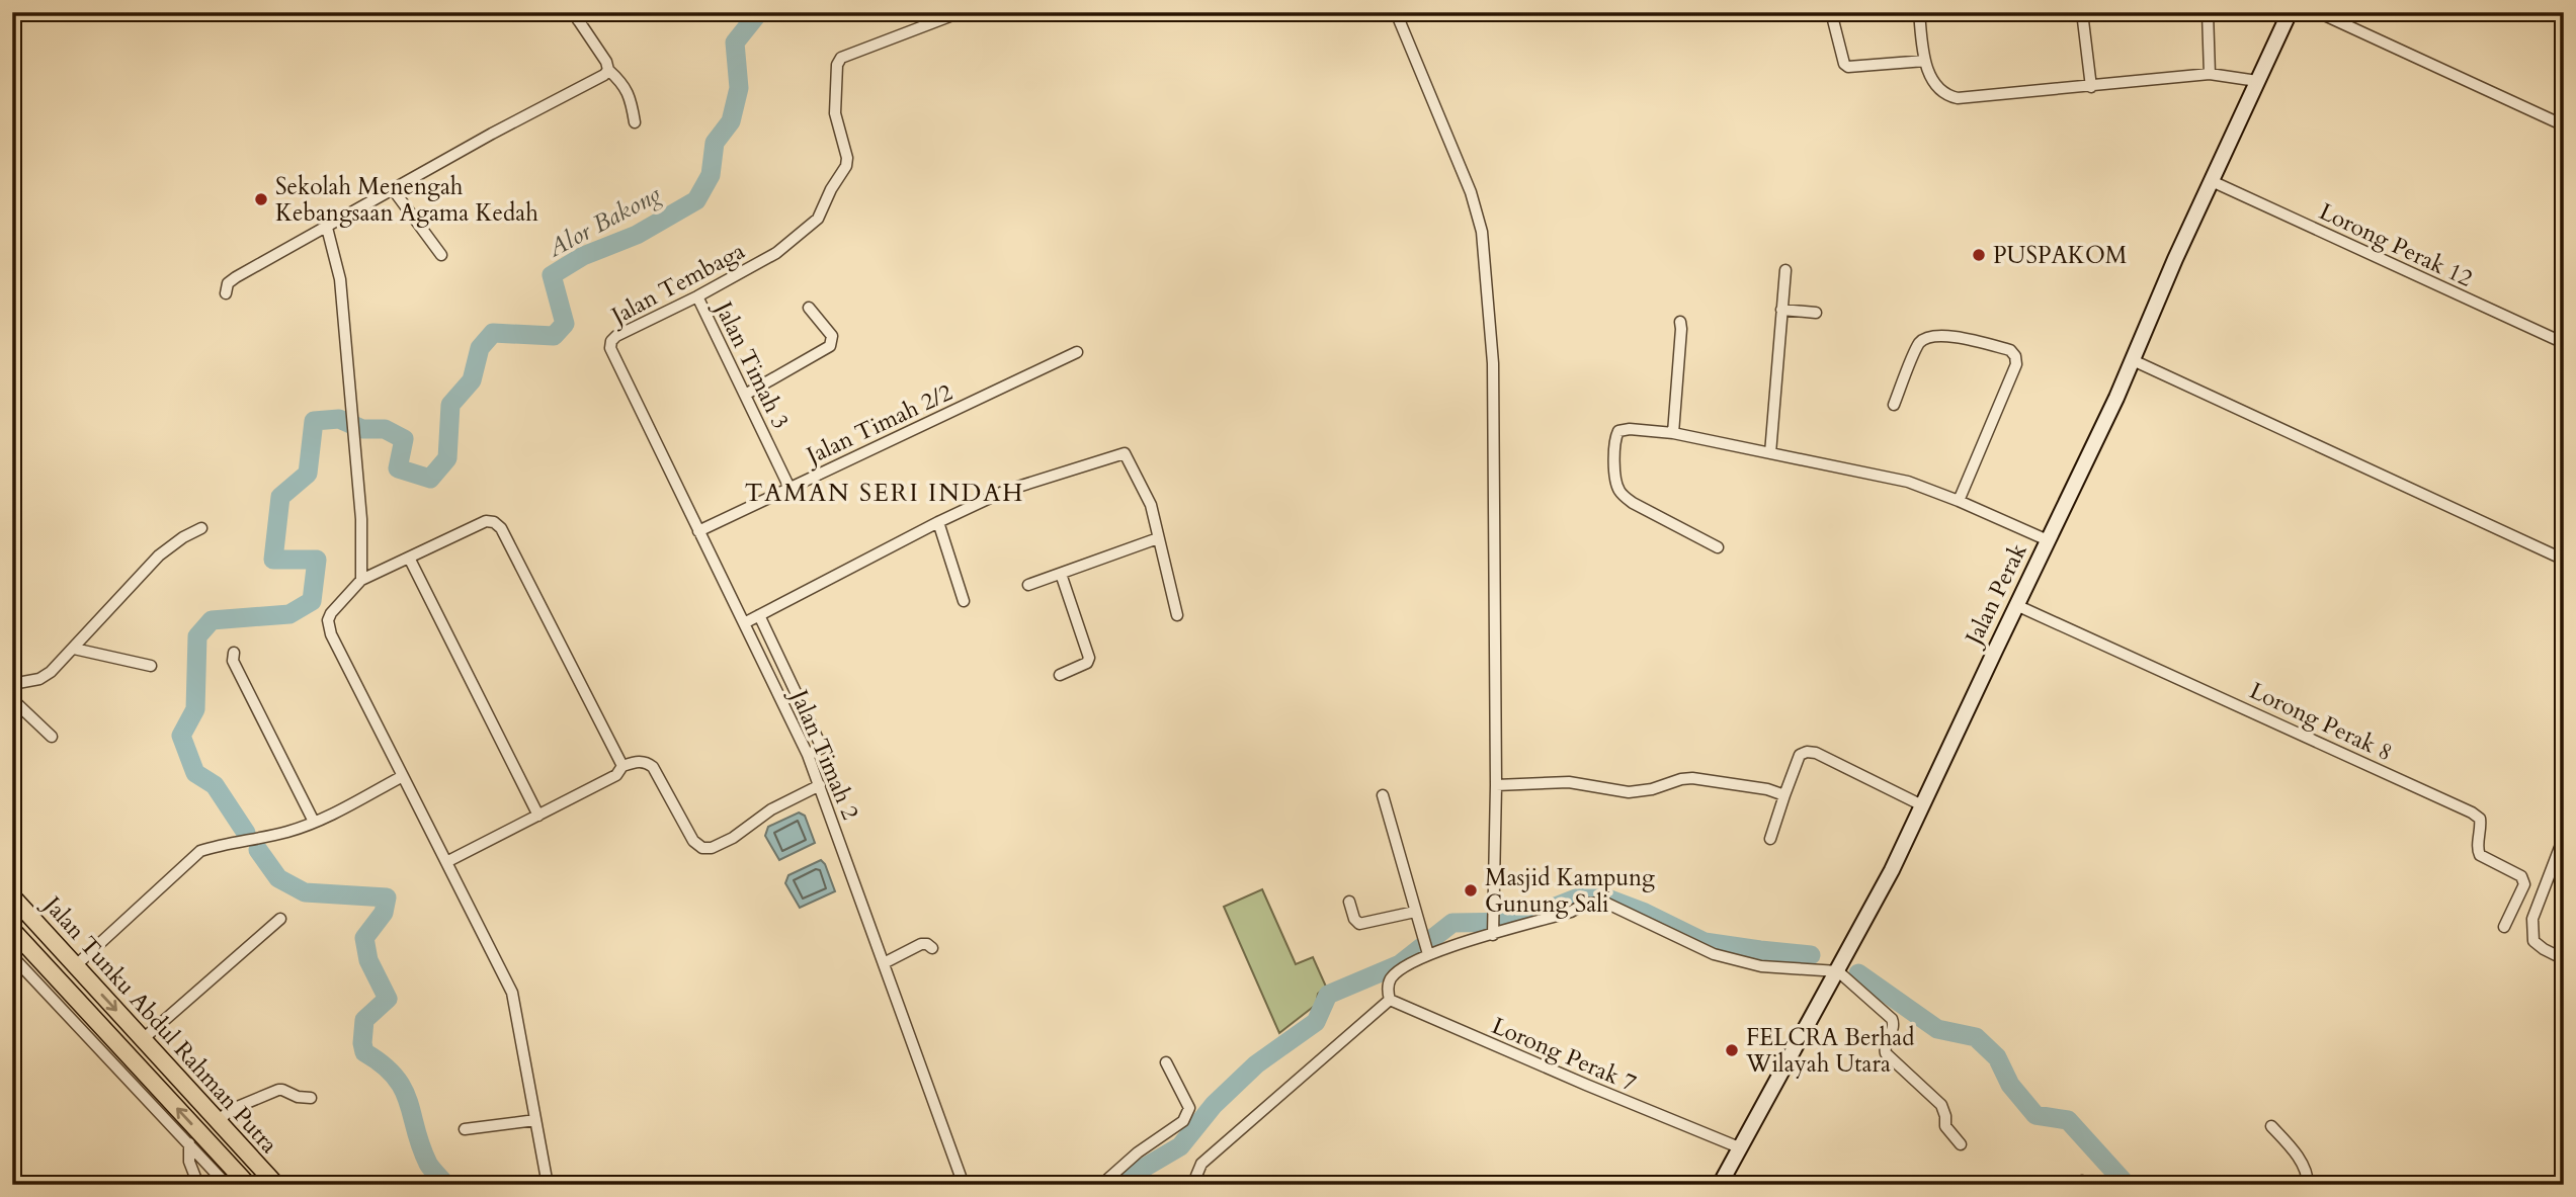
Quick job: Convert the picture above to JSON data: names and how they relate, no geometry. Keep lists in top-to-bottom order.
{
  "streets": {
    "main road": ["Jalan Tunku Abdul Rahman Putra"],
    "street": [
      "Lorong Perak 12",
      "Jalan Tembaga",
      "Jalan Timah 3",
      "Jalan Timah 2/2",
      "Jalan Perak",
      "Lorong Perak 8",
      "Jalan Timah 2",
      "Lorong Perak 7"
    ]
  },
  "crossings": [
    ["Lorong Perak 12", "Jalan Perak"],
    ["Jalan Tembaga", "Jalan Timah 3"],
    ["Jalan Tembaga", "Jalan Timah 2"],
    ["Jalan Timah 3", "Jalan Timah 2/2"],
    ["Jalan Timah 2/2", "Jalan Timah 2"],
    ["Jalan Perak", "Lorong Perak 8"],
    ["Jalan Perak", "Lorong Perak 7"]
  ],
  "districts": ["TAMAN SERI INDAH"],
  "water": ["Alor Bakong"],
  "places": [
    "Sekolah Menengah Kebangsaan Agama Kedah",
    "PUSPAKOM",
    "Masjid Kampung Gunung Sali",
    "FELCRA Berhad Wilayah Utara"
  ]
}
